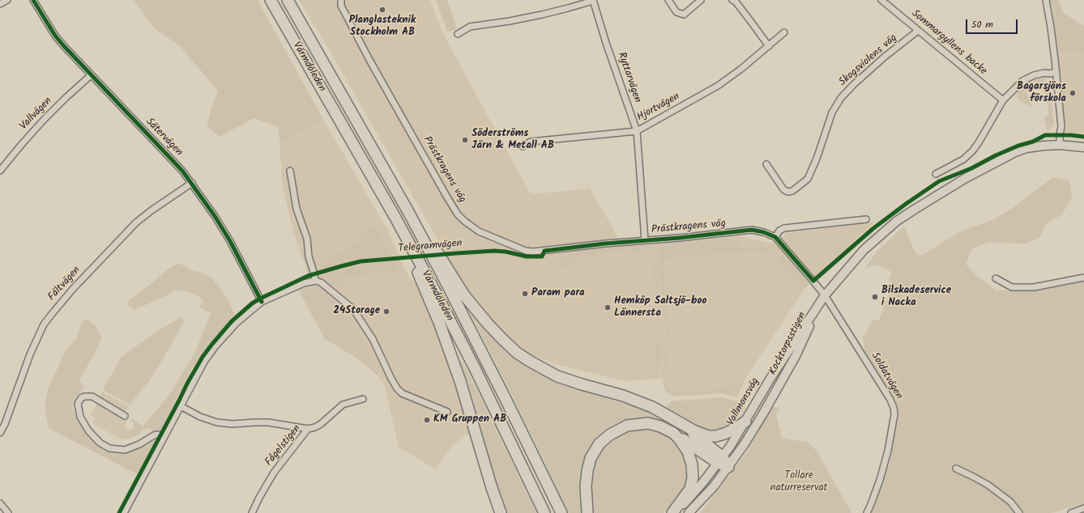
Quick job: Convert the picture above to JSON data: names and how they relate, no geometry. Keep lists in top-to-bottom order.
{
  "streets": {
    "highway": ["Värmdöleden"],
    "main road": ["Kocktorpsstigen", "Vallmonsväg"],
    "street": [
      "Sommargyllens backe",
      "Skogsviolens väg",
      "Ryttarvägen",
      "Hjortvägen",
      "Vallvägen",
      "Sätervägen",
      "Prästkragens väg",
      "Fältvägen",
      "Soldatvägen",
      "Fågelstigen"
    ],
    "cycle path": ["Telegramvägen"]
  },
  "crossings": [
    ["Sommargyllens backe", "Skogsviolens väg"],
    ["Ryttarvägen", "Hjortvägen"],
    ["Ryttarvägen", "Prästkragens väg"],
    ["Vallvägen", "Sätervägen"],
    ["Sätervägen", "Fältvägen"],
    ["Prästkragens väg", "Kocktorpsstigen"],
    ["Prästkragens väg", "Soldatvägen"],
    ["Prästkragens väg", "Vallmonsväg"],
    ["Kocktorpsstigen", "Soldatvägen"],
    ["Kocktorpsstigen", "Vallmonsväg"],
    ["Soldatvägen", "Vallmonsväg"]
  ],
  "parks": ["Tollare naturreservat"],
  "places": [
    "Planglasteknik Stockholm AB",
    "Bagarsjöns förskola",
    "Söderströms Järn & Metall AB",
    "Param para",
    "Bilskadeservice i Nacka",
    "Hemköp Saltsjö-boo Lännersta",
    "24Storage",
    "KM Gruppen AB"
  ],
  "scale_bar": "50 m"
}
